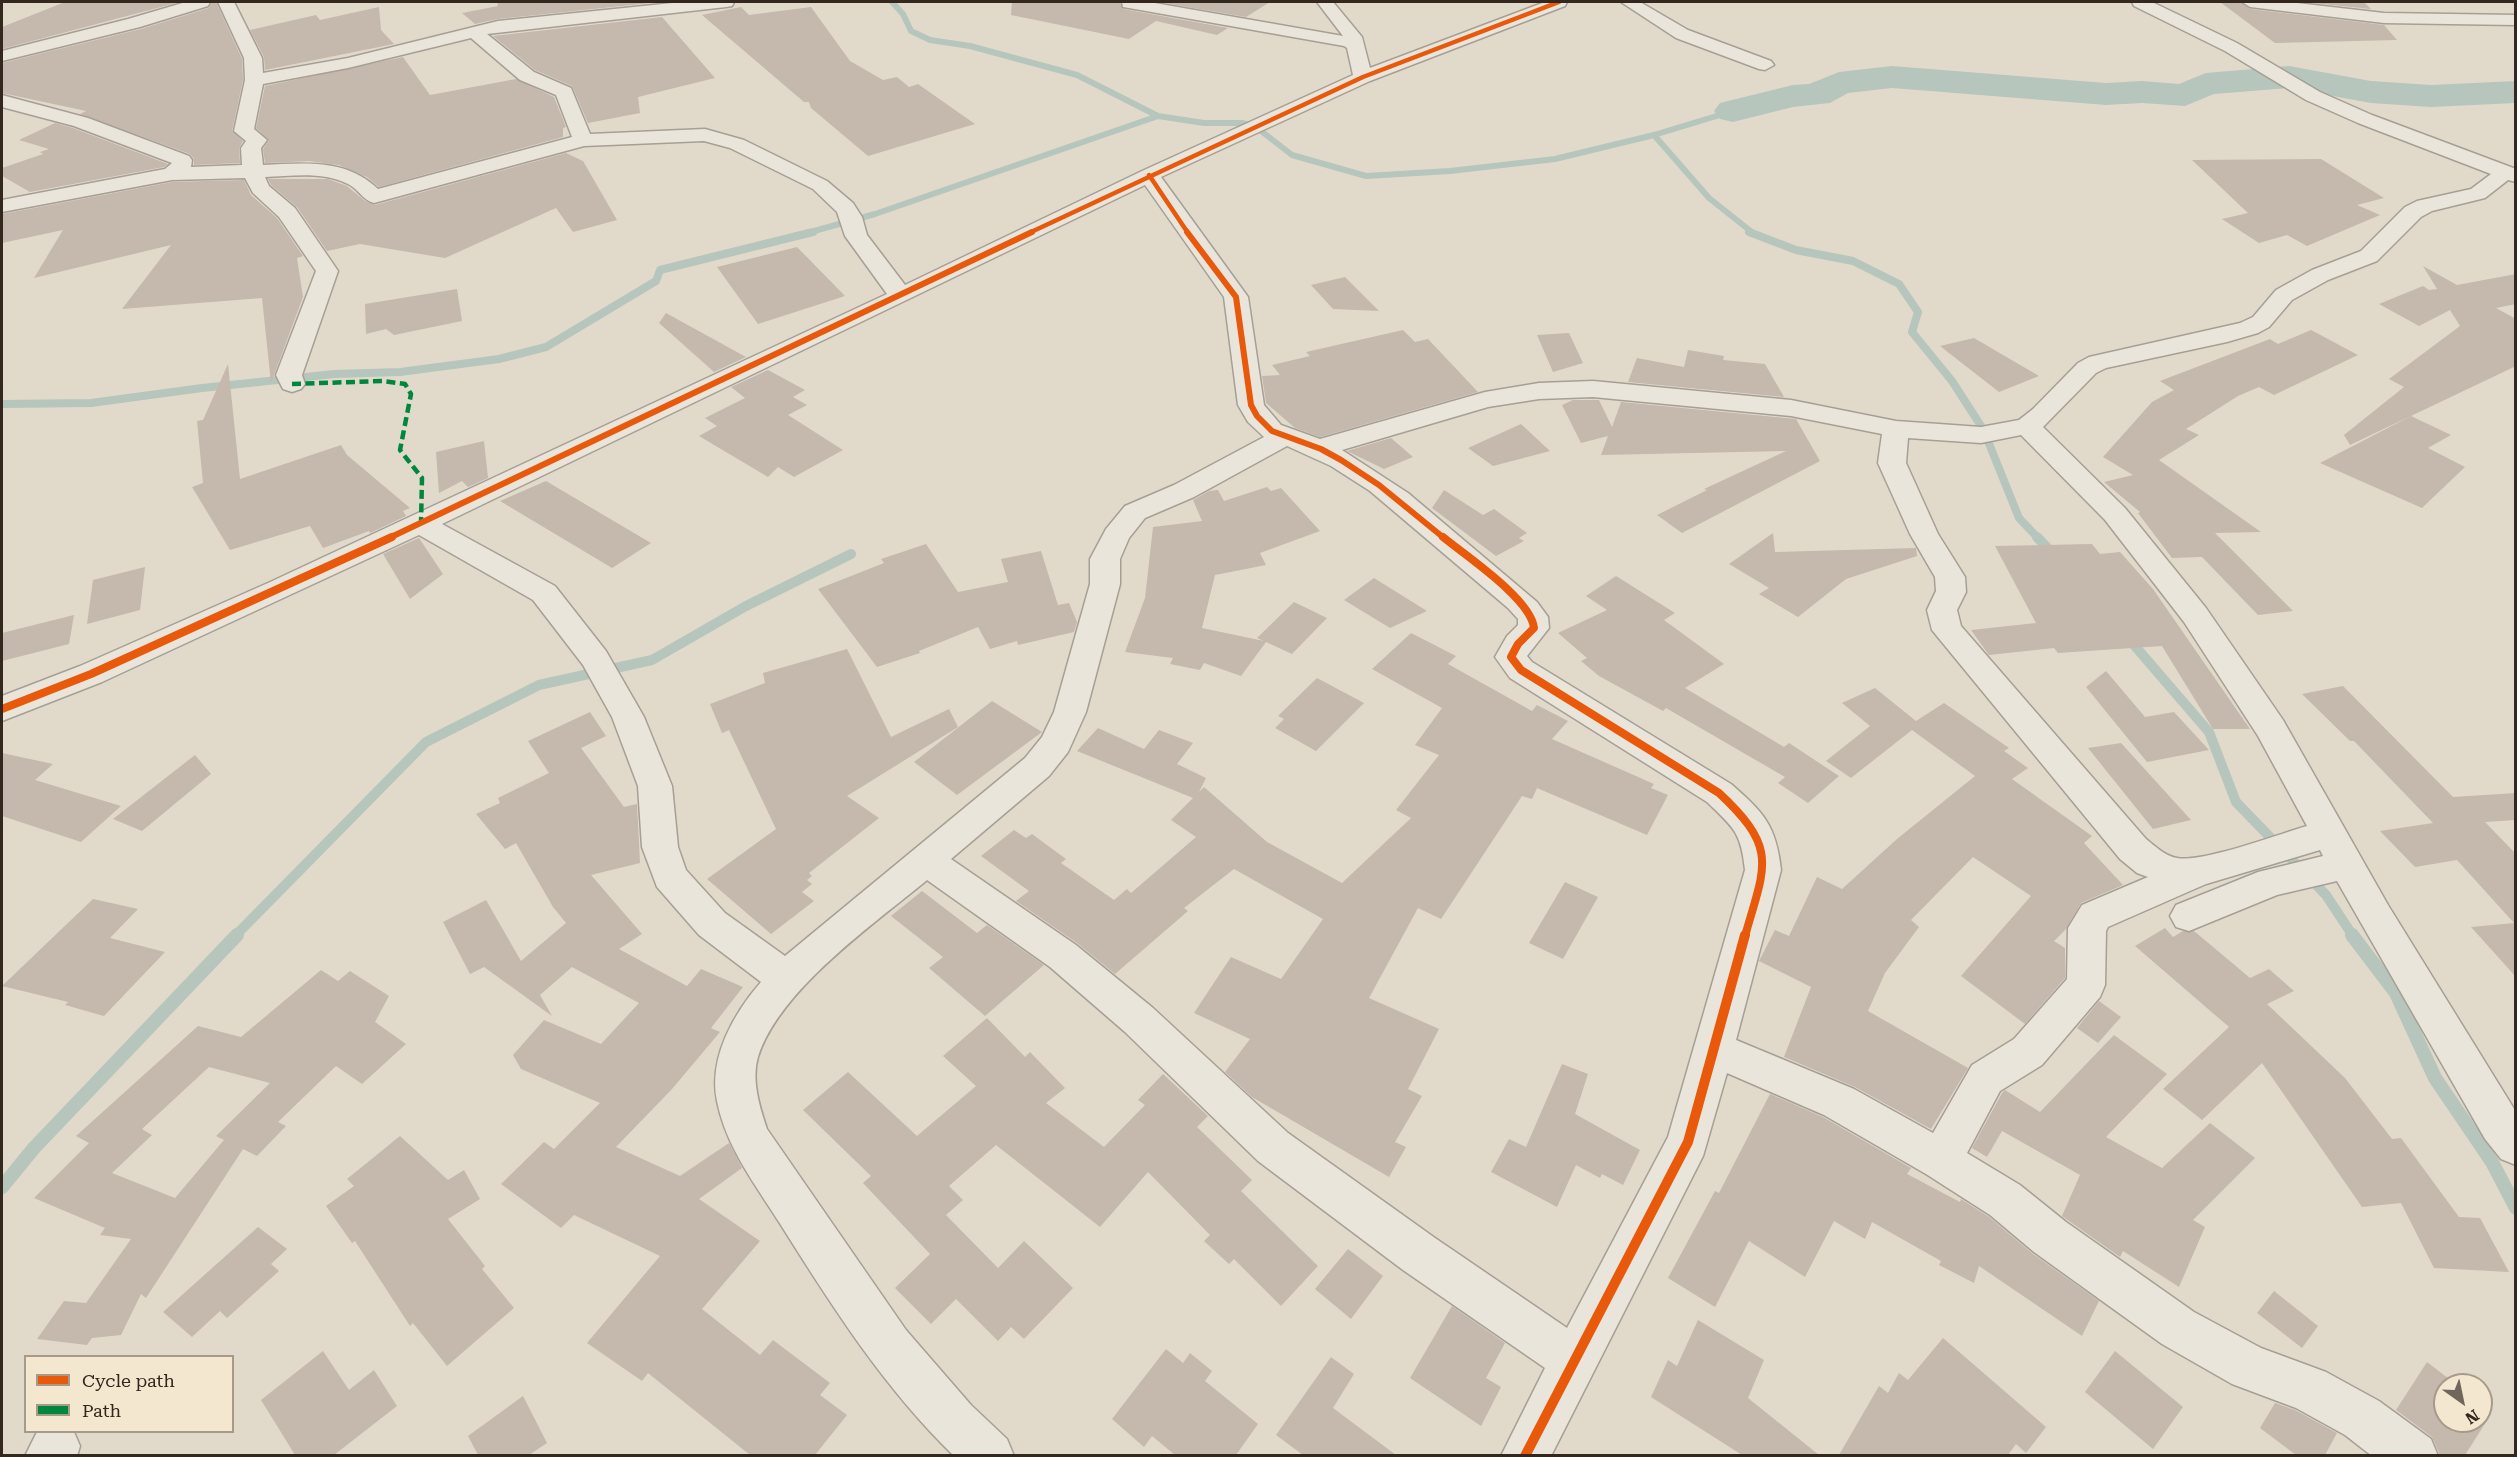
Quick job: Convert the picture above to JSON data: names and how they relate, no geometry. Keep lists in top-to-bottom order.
{
  "legend": ["Cycle path", "Path"],
  "north": "bottom right"
}
